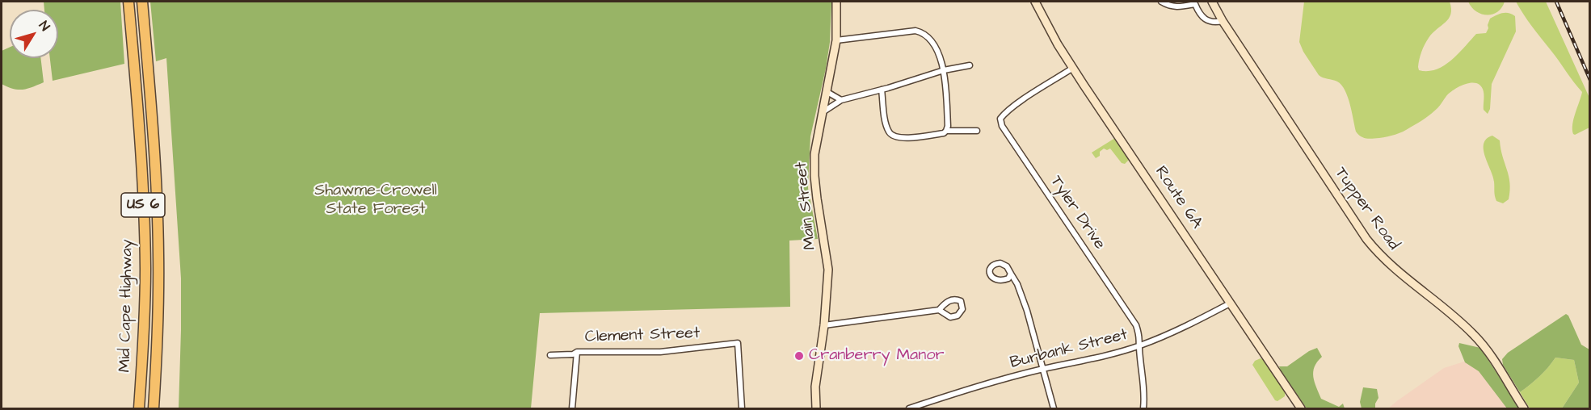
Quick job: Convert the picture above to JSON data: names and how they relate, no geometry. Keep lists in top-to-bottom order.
{
  "streets": {
    "highway": ["US 6", "Mid Cape Highway"],
    "main road": ["Route 6A", "Main Street", "Tupper Road"],
    "street": ["Tyler Drive", "Clement Street", "Burbank Street"]
  },
  "crossings": [
    ["Route 6A", "Tyler Drive"],
    ["Route 6A", "Burbank Street"],
    ["Tyler Drive", "Burbank Street"]
  ],
  "parks": ["Shawme-Crowell State Forest"],
  "places": ["Cranberry Manor"],
  "north": "top right"
}
